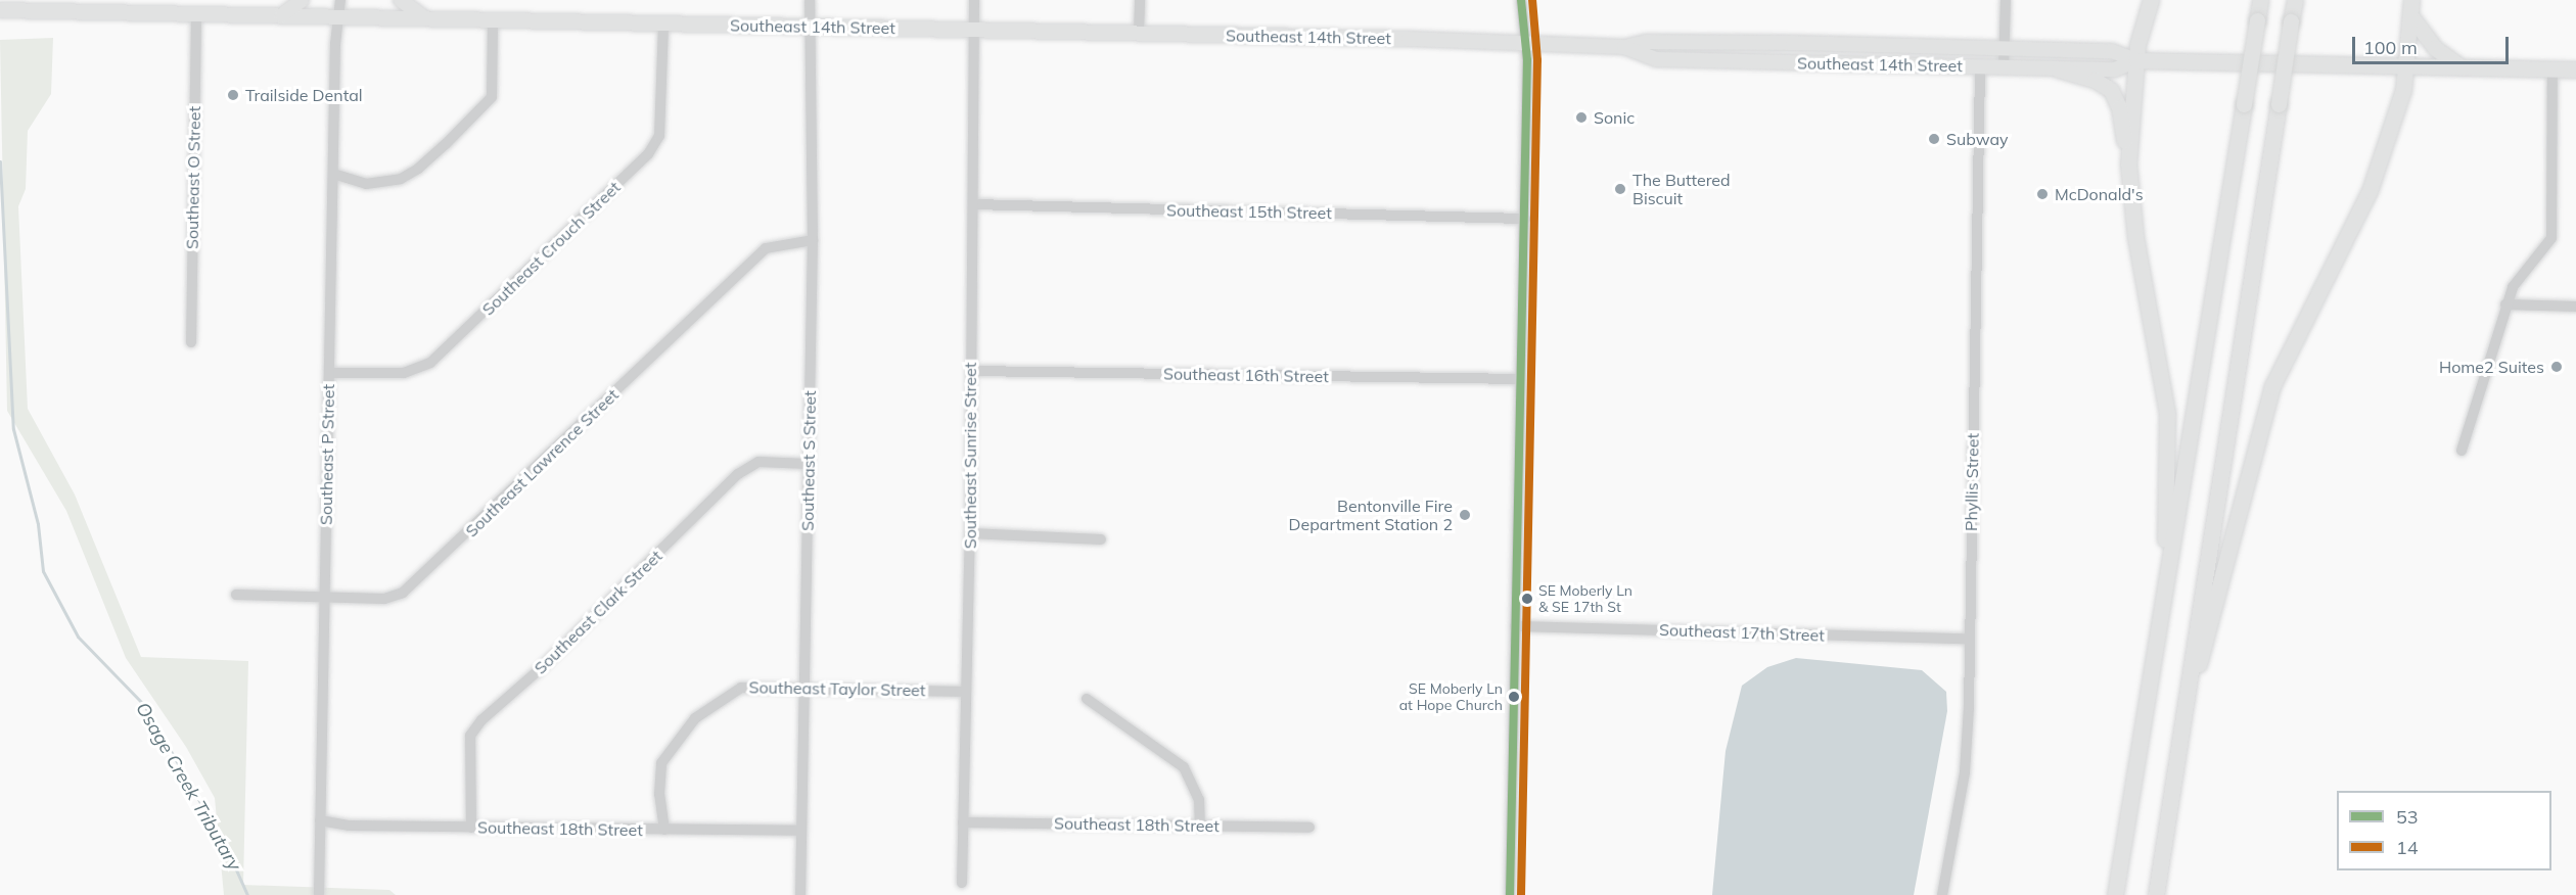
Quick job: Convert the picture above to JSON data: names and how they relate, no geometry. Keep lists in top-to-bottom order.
{
  "streets": {
    "highway": ["Southeast 14th Street"],
    "street": [
      "Southeast O Street",
      "Southeast 15th Street",
      "Southeast Crouch Street",
      "Southeast 16th Street",
      "Southeast P Street",
      "Southeast Sunrise Street",
      "Southeast S Street",
      "Southeast Lawrence Street",
      "Phyllis Street",
      "Southeast Clark Street",
      "Southeast 17th Street",
      "Southeast Taylor Street",
      "Southeast 18th Street"
    ]
  },
  "crossings": [
    ["Southeast 14th Street", "Southeast O Street"],
    ["Southeast 14th Street", "Southeast Crouch Street"],
    ["Southeast 14th Street", "Southeast P Street"],
    ["Southeast 14th Street", "Southeast Sunrise Street"],
    ["Southeast 14th Street", "Southeast S Street"],
    ["Southeast 14th Street", "Phyllis Street"],
    ["Southeast 15th Street", "Southeast Sunrise Street"],
    ["Southeast Crouch Street", "Southeast P Street"],
    ["Southeast 16th Street", "Southeast Sunrise Street"],
    ["Southeast P Street", "Southeast Lawrence Street"],
    ["Southeast P Street", "Southeast 18th Street"],
    ["Southeast Sunrise Street", "Southeast Taylor Street"],
    ["Southeast Sunrise Street", "Southeast 18th Street"],
    ["Southeast S Street", "Southeast Lawrence Street"],
    ["Southeast S Street", "Southeast Clark Street"],
    ["Southeast S Street", "Southeast Taylor Street"],
    ["Southeast S Street", "Southeast 18th Street"],
    ["Phyllis Street", "Southeast 17th Street"],
    ["Southeast Clark Street", "Southeast 18th Street"],
    ["Southeast Taylor Street", "Southeast 18th Street"]
  ],
  "water": ["Osage Creek Tributary"],
  "places": [
    "Trailside Dental",
    "Sonic",
    "Subway",
    "The Buttered Biscuit",
    "McDonald's",
    "Home2 Suites",
    "Bentonville Fire Department Station 2",
    "SE Moberly Ln & SE 17th St",
    "SE Moberly Ln at Hope Church"
  ],
  "lines": ["transit line 53", "transit line 14"],
  "legend": ["53", "14"],
  "scale_bar": "100 m"
}
